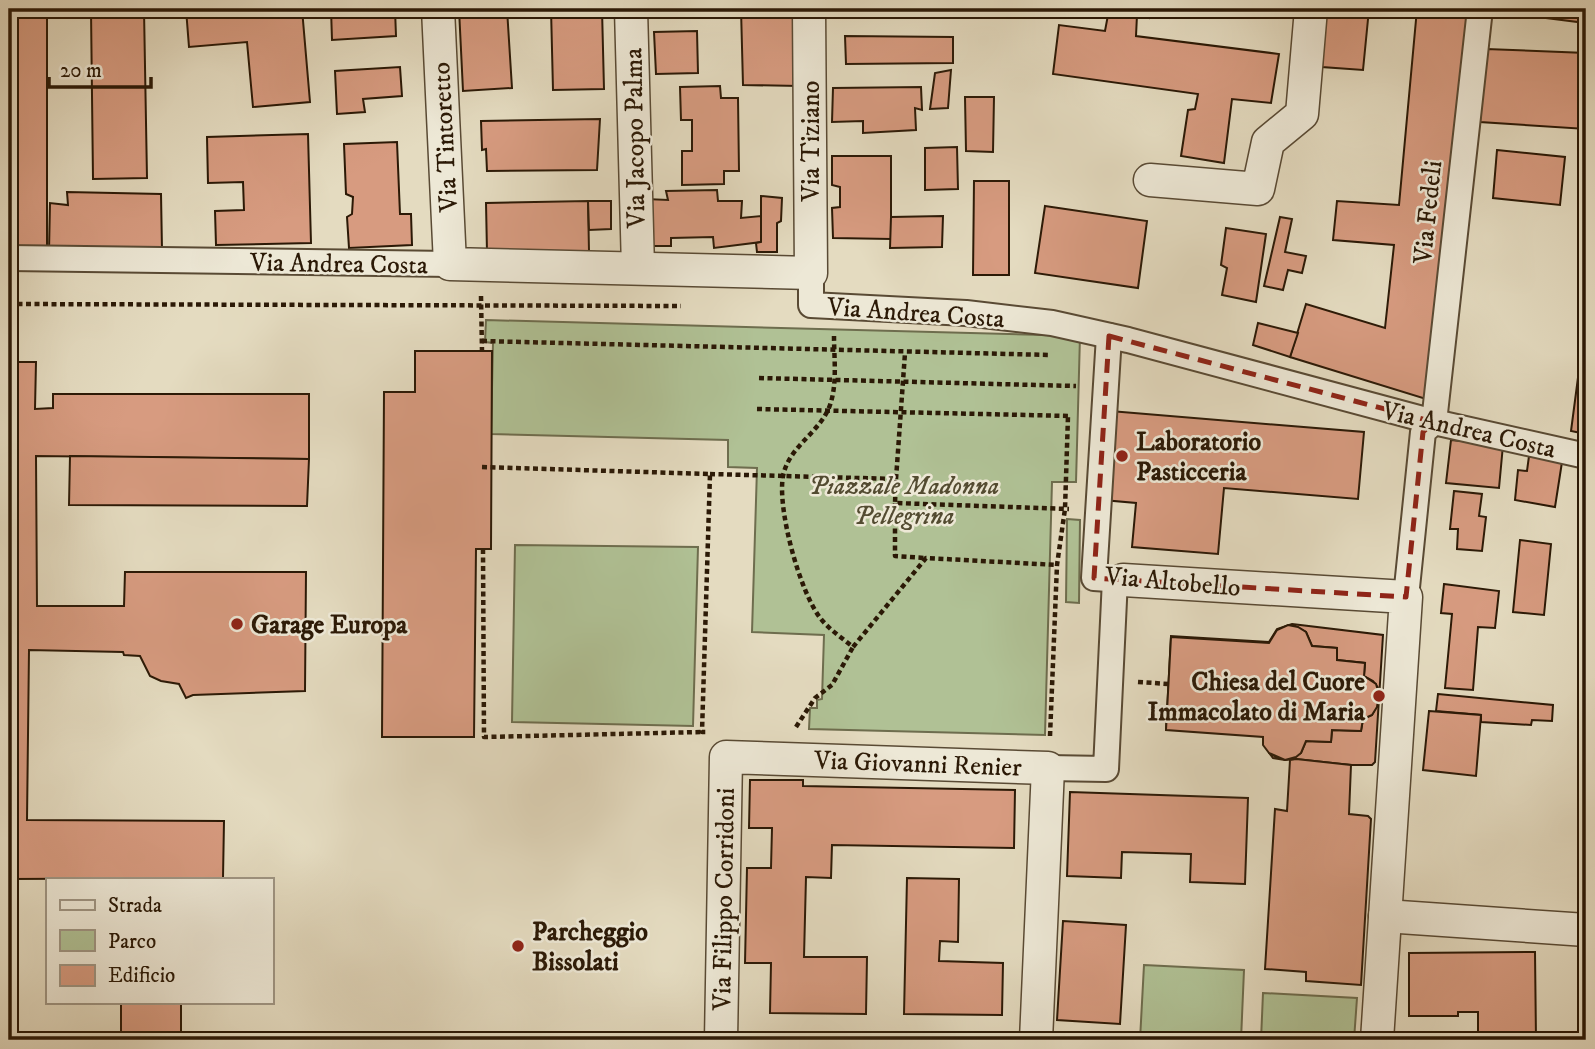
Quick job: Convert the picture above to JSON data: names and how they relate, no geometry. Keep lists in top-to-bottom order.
{
  "streets": {
    "street": [
      "Via Tintoretto",
      "Via Jacopo Palma",
      "Via Tiziano",
      "Via Fedeli",
      "Via Andrea Costa",
      "Via Altobello",
      "Via Giovanni Renier",
      "Via Filippo Corridoni"
    ]
  },
  "crossings": [
    ["Via Tintoretto", "Via Andrea Costa"],
    ["Via Jacopo Palma", "Via Andrea Costa"],
    ["Via Tiziano", "Via Andrea Costa"],
    ["Via Fedeli", "Via Andrea Costa"],
    ["Via Andrea Costa", "Via Altobello"],
    ["Via Giovanni Renier", "Via Filippo Corridoni"]
  ],
  "parks": ["Piazzale Madonna Pellegrina"],
  "places": [
    "Laboratorio Pasticceria",
    "Garage Europa",
    "Chiesa del Cuore Immacolato di Maria",
    "Parcheggio Bissolati"
  ],
  "legend": ["Strada", "Parco", "Edificio"],
  "scale_bar": "20 m"
}
